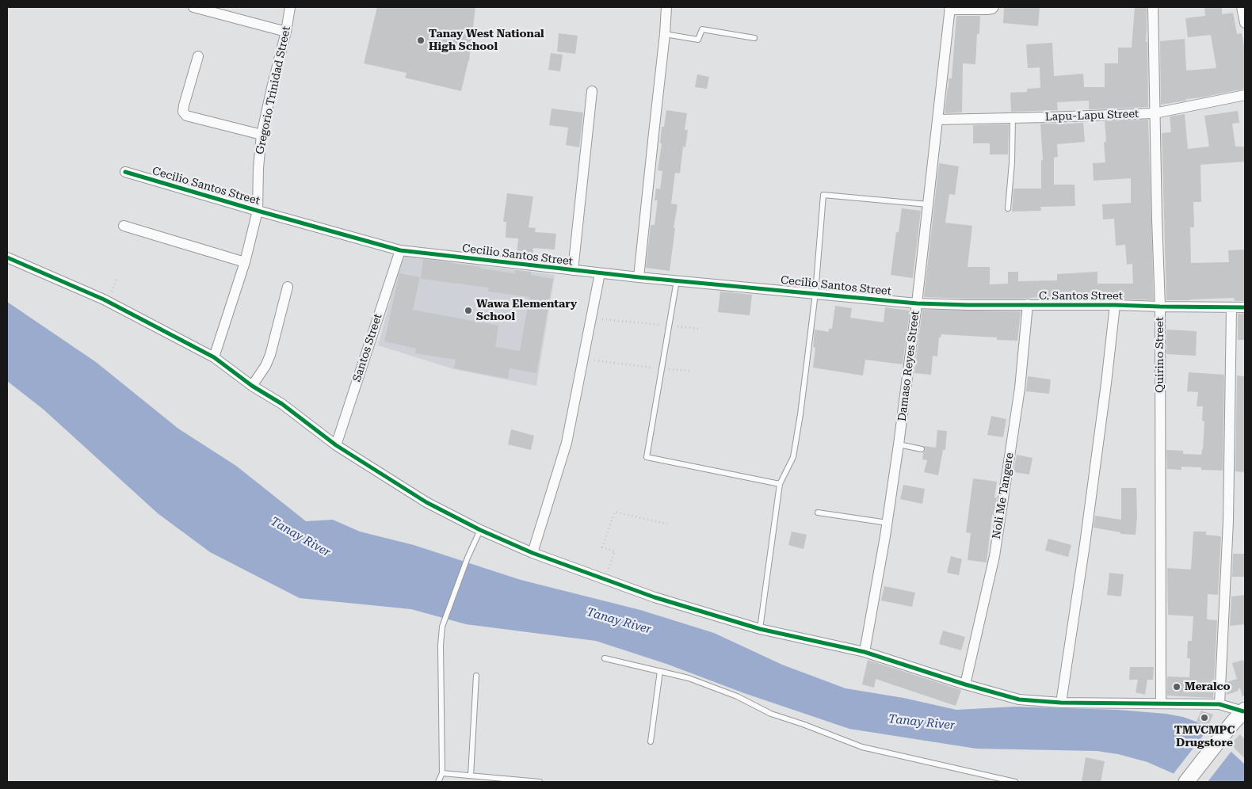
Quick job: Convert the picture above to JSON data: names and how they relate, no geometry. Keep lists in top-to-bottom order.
{
  "streets": {
    "street": [
      "Gregorio Trinidad Street",
      "Lapu-Lapu Street",
      "Cecilio Santos Street",
      "C. Santos Street",
      "Santos Street",
      "Quirino Street",
      "Damaso Reyes Street",
      "Noli Me Tangere"
    ]
  },
  "crossings": [
    ["Gregorio Trinidad Street", "Cecilio Santos Street"],
    ["Lapu-Lapu Street", "Quirino Street"],
    ["Lapu-Lapu Street", "Damaso Reyes Street"],
    ["Cecilio Santos Street", "C. Santos Street"],
    ["Cecilio Santos Street", "Santos Street"],
    ["Cecilio Santos Street", "Damaso Reyes Street"],
    ["C. Santos Street", "Quirino Street"],
    ["C. Santos Street", "Damaso Reyes Street"],
    ["C. Santos Street", "Noli Me Tangere"]
  ],
  "water": ["Tanay River"],
  "places": [
    "Tanay West National High School",
    "Wawa Elementary School",
    "Meralco",
    "TMVCMPC Drugstore"
  ]
}
